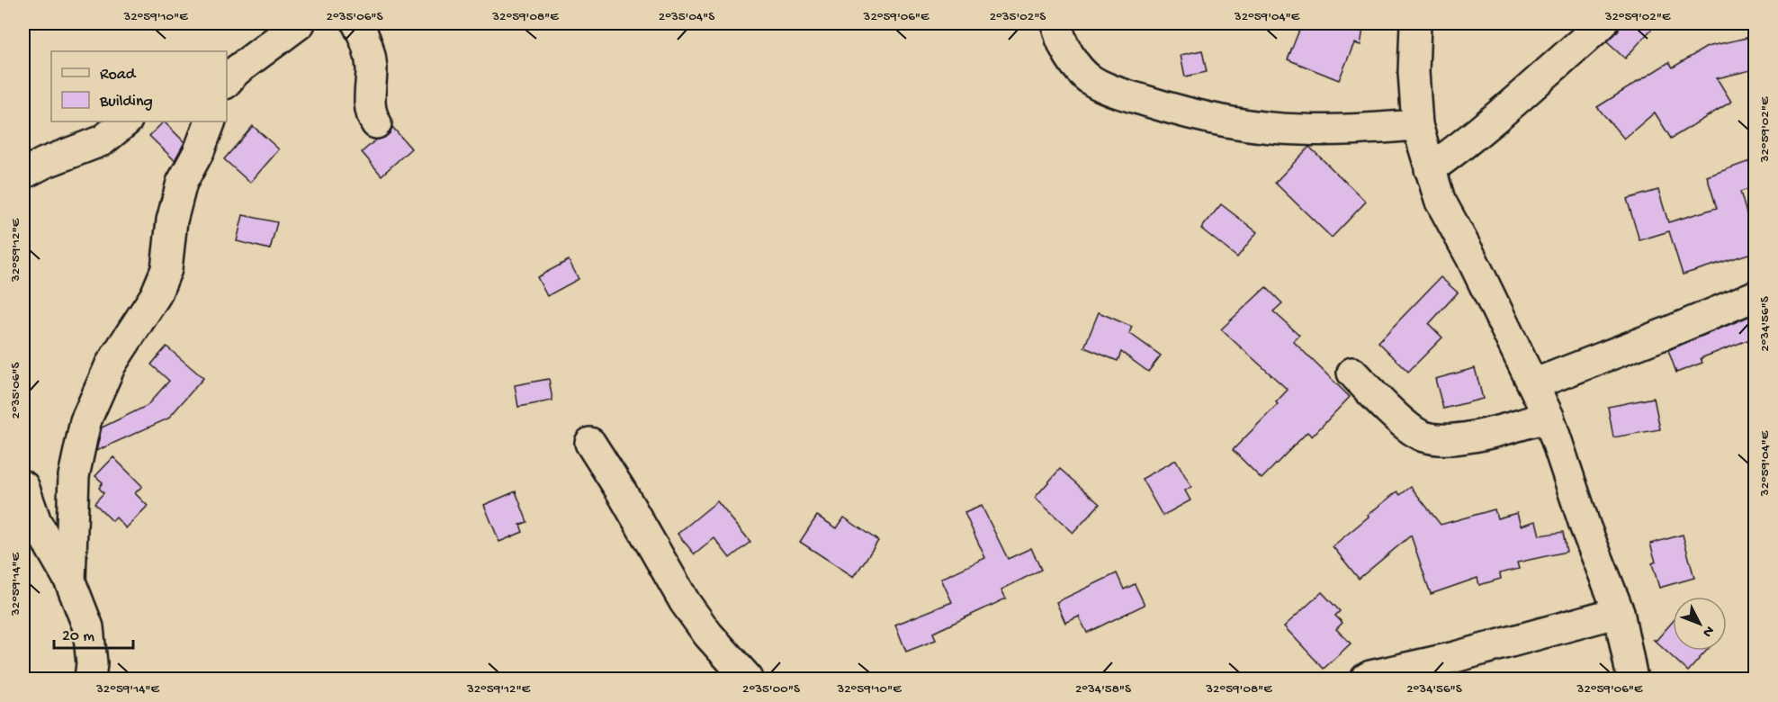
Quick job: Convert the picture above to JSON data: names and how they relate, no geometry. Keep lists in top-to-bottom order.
{
  "legend": ["Road", "Building"],
  "scale_bar": "20 m",
  "north": "bottom right",
  "coordinates": [
    "32°59'10\"E",
    "2°35'06\"S",
    "32°59'08\"E",
    "2°35'04\"S",
    "32°59'06\"E",
    "2°35'02\"S",
    "32°59'04\"E",
    "32°59'02\"E",
    "32°59'12\"E",
    "2°34'56\"S",
    "32°59'14\"E",
    "2°35'00\"S",
    "2°34'58\"S"
  ]
}
